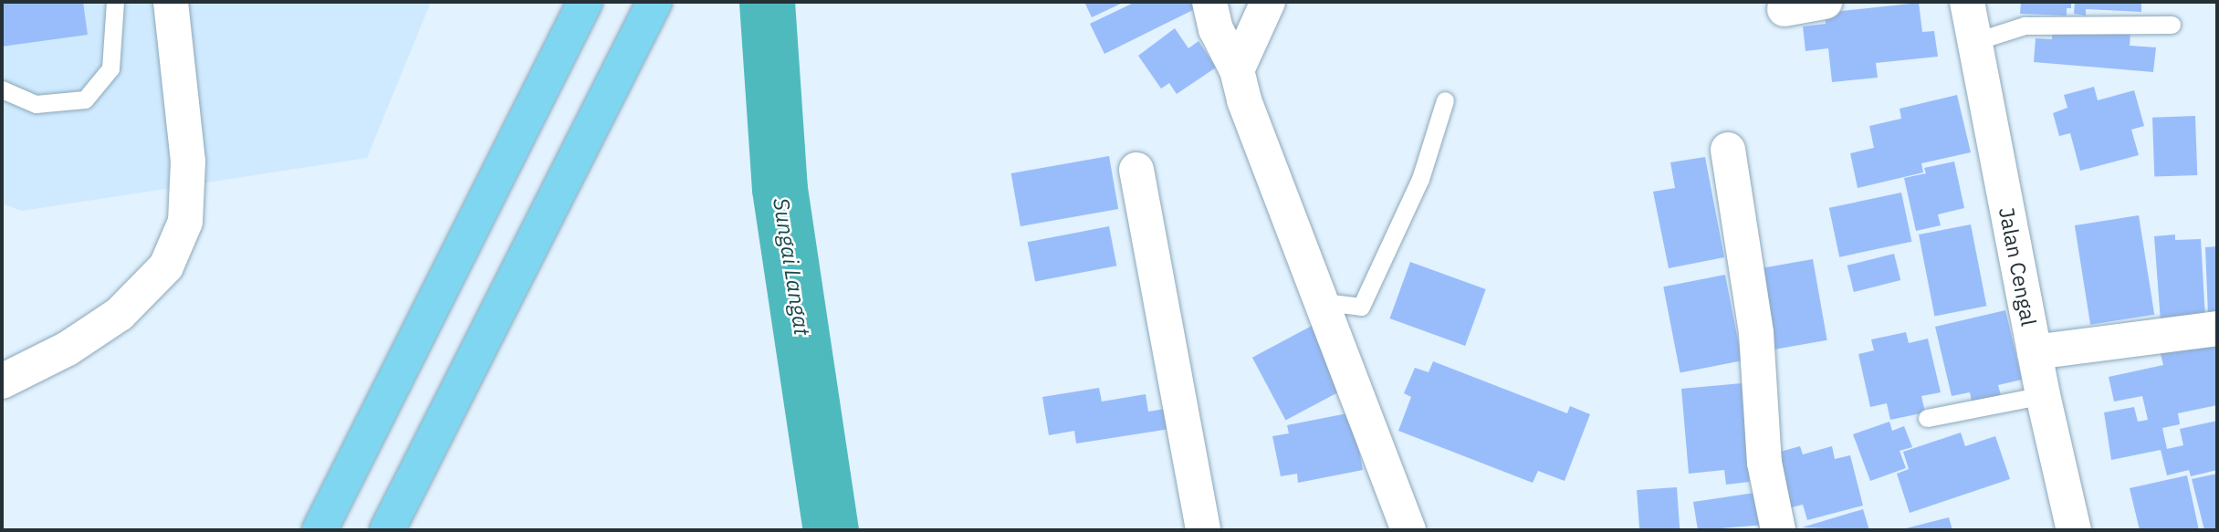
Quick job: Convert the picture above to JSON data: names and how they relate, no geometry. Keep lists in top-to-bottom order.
{
  "streets": {
    "street": ["Jalan Cengal"]
  },
  "water": ["Sungai Langat"]
}
